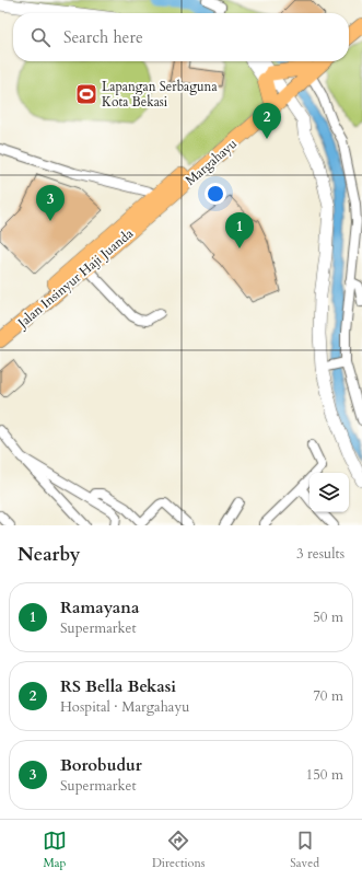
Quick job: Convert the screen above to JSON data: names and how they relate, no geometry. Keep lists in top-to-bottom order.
{
  "streets": {
    "main road": ["Jalan Insinyur Haji Juanda"]
  },
  "places": {
    "sports": ["Lapangan Serbaguna Kota Bekasi"]
  },
  "page": {
    "search": "Search here",
    "pins": ["2", "3", "1"],
    "heading": ["Nearby", "3 results"],
    "list": [
      {
        "mark": "1",
        "name": "Ramayana",
        "note": "Supermarket",
        "value": "50 m"
      },
      {
        "mark": "2",
        "name": "RS Bella Bekasi",
        "note": "Hospital · Margahayu",
        "value": "70 m"
      },
      {
        "mark": "3",
        "name": "Borobudur",
        "note": "Supermarket",
        "value": "150 m"
      }
    ],
    "nav": ["Map", "Directions", "Saved"]
  }
}
